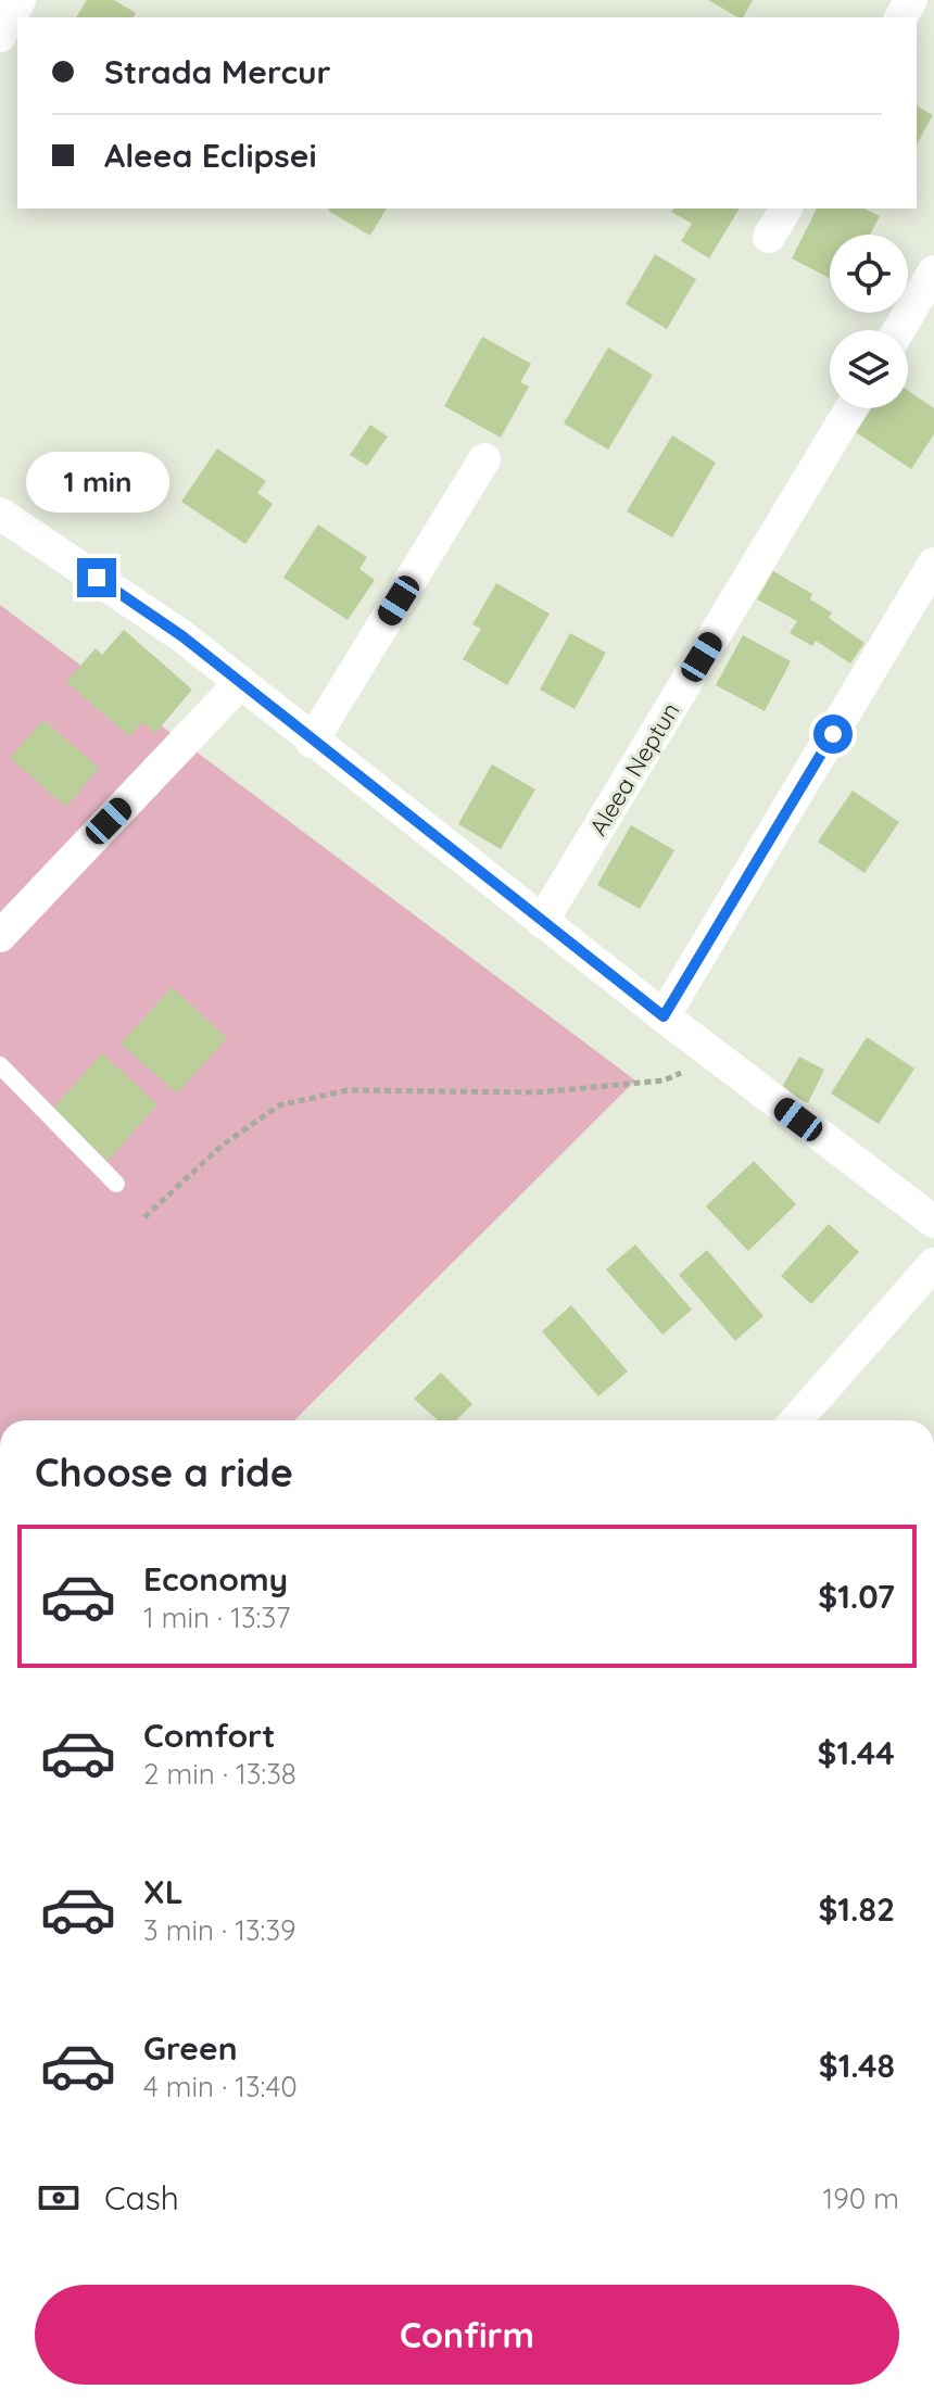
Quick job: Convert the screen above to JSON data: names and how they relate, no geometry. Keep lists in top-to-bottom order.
{
  "streets": {
    "street": ["Aleea Neptun"]
  },
  "page": {
    "banner": ["Strada Mercur", "Aleea Eclipsei"],
    "bubble": "1 min",
    "heading": "Choose a ride",
    "list": [
      {
        "name": "Economy",
        "note": "1 min · 13:37",
        "value": "$1.07"
      },
      {
        "name": "Comfort",
        "note": "2 min · 13:38",
        "value": "$1.44"
      },
      {
        "name": "XL",
        "note": "3 min · 13:39",
        "value": "$1.82"
      },
      {
        "name": "Green",
        "note": "4 min · 13:40",
        "value": "$1.48"
      }
    ],
    "pay": ["Cash", "190 m"],
    "buttons": "Confirm"
  }
}
